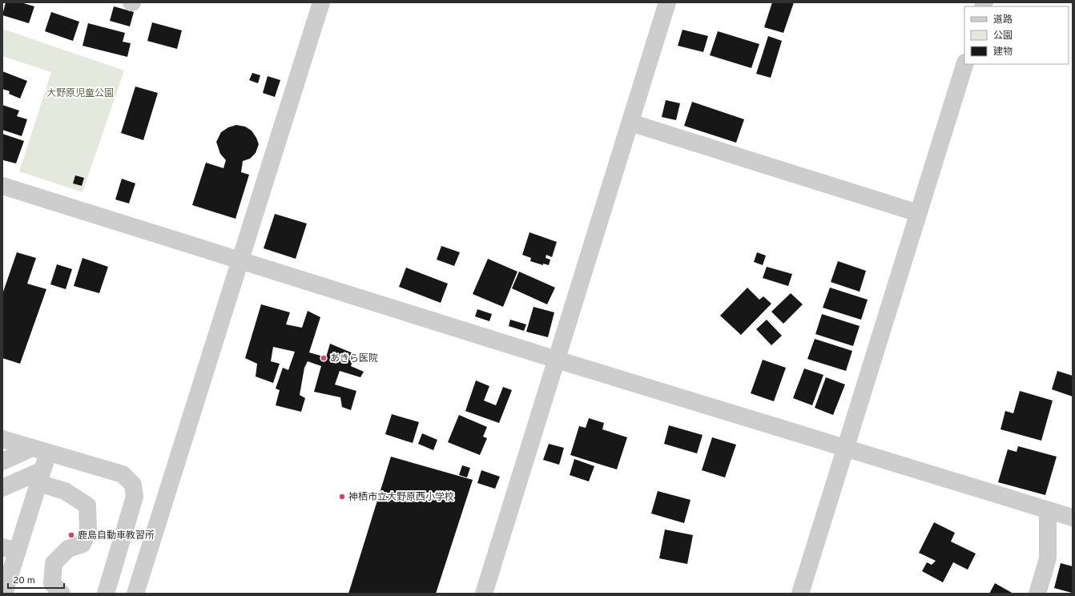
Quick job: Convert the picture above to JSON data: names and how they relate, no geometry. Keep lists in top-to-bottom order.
{
  "parks": ["大野原児童公園"],
  "places": ["あきら医院", "神栖市立大野原西小学校", "鹿島自動車教習所"],
  "legend": ["道路", "公園", "建物"],
  "scale_bar": "20 m"
}
